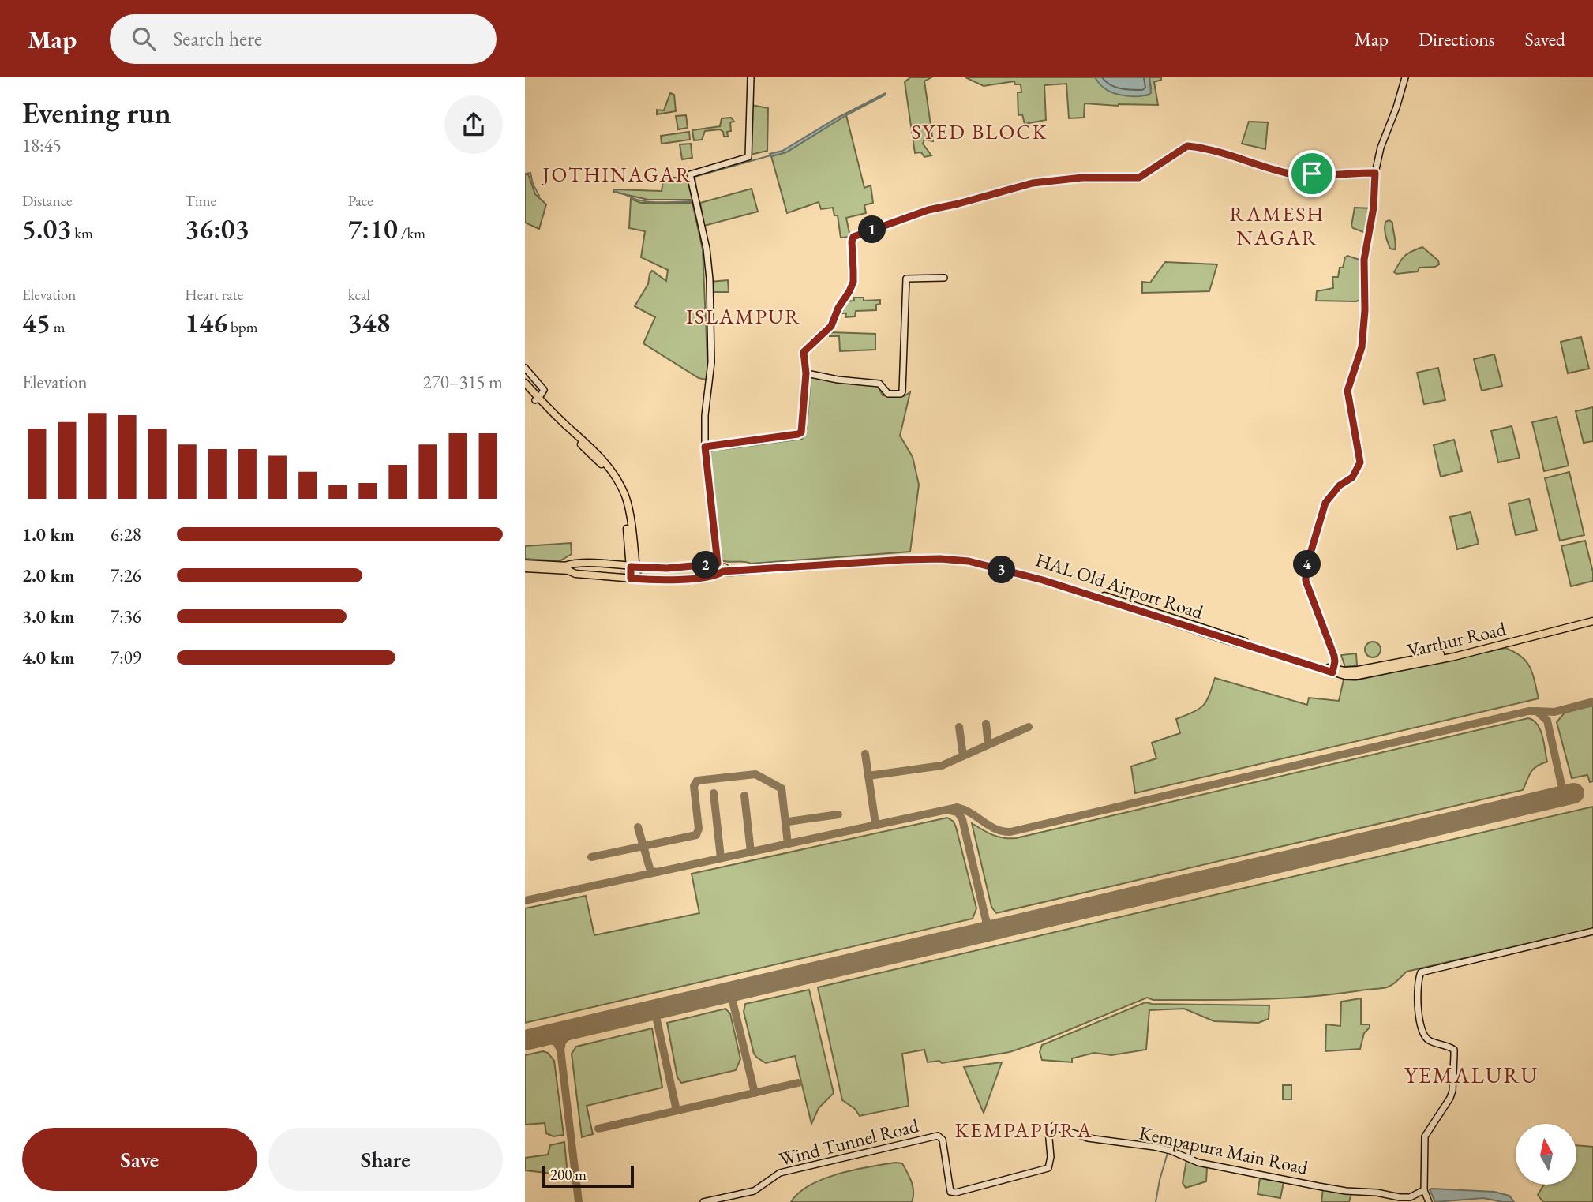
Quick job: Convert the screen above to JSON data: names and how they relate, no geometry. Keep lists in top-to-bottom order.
{
  "streets": {
    "main road": ["HAL Old Airport Road", "Varthur Road"],
    "street": ["Wind Tunnel Road", "Kempapura Main Road"]
  },
  "crossings": [
    ["HAL Old Airport Road", "Varthur Road"],
    ["Wind Tunnel Road", "Kempapura Main Road"]
  ],
  "districts": [
    "SYED BLOCK",
    "JOTHINAGAR",
    "RAMESH NAGAR",
    "ISLAMPUR",
    "YEMALURU",
    "KEMPAPURA"
  ],
  "scale_bar": "200 m",
  "north": "top",
  "page": {
    "header": "Map",
    "search": "Search here",
    "nav": ["Map", "Directions", "Saved"],
    "heading": ["Evening run", "18:45"],
    "stats": [
      ["Distance", "5.03 km"],
      ["Time", "36:03"],
      ["Pace", "7:10 /km"],
      ["Elevation", "45 m"],
      ["Heart rate", "146 bpm"],
      ["kcal", "348"]
    ],
    "pins": [
      "1",
      "4",
      "2",
      "3"
    ],
    "chart": ["Elevation", "270–315 m"],
    "list": [
      {
        "name": "1.0 km",
        "note": "6:28"
      },
      {
        "name": "2.0 km",
        "note": "7:26"
      },
      {
        "name": "3.0 km",
        "note": "7:36"
      },
      {
        "name": "4.0 km",
        "note": "7:09"
      }
    ],
    "buttons": ["Save", "Share"],
    "scale": "200 m"
  }
}
